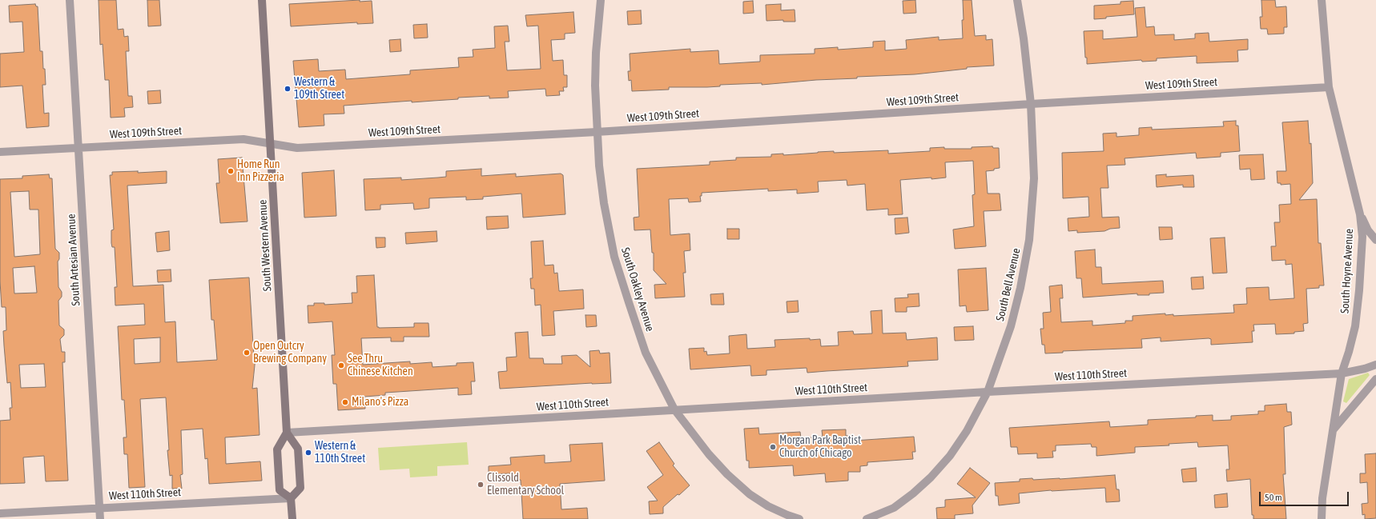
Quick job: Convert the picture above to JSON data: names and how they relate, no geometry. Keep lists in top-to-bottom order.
{
  "streets": {
    "main road": ["South Western Avenue"],
    "street": [
      "West 109th Street",
      "South Artesian Avenue",
      "South Hoyne Avenue",
      "South Bell Avenue",
      "South Oakley Avenue",
      "West 110th Street"
    ]
  },
  "crossings": [
    ["West 109th Street", "South Western Avenue"],
    ["West 109th Street", "South Artesian Avenue"],
    ["West 109th Street", "South Hoyne Avenue"],
    ["West 109th Street", "South Bell Avenue"],
    ["West 109th Street", "South Oakley Avenue"],
    ["South Western Avenue", "West 110th Street"],
    ["South Artesian Avenue", "West 110th Street"],
    ["South Hoyne Avenue", "West 110th Street"],
    ["South Bell Avenue", "West 110th Street"],
    ["South Oakley Avenue", "West 110th Street"]
  ],
  "places": [
    "Western & 109th Street",
    "Home Run Inn Pizzeria",
    "Open Outcry Brewing Company",
    "See Thru Chinese Kitchen",
    "Milano's Pizza",
    "Morgan Park Baptist Church of Chicago",
    "Western & 110th Street",
    "Clissold Elementary School"
  ],
  "scale_bar": "50 m"
}
